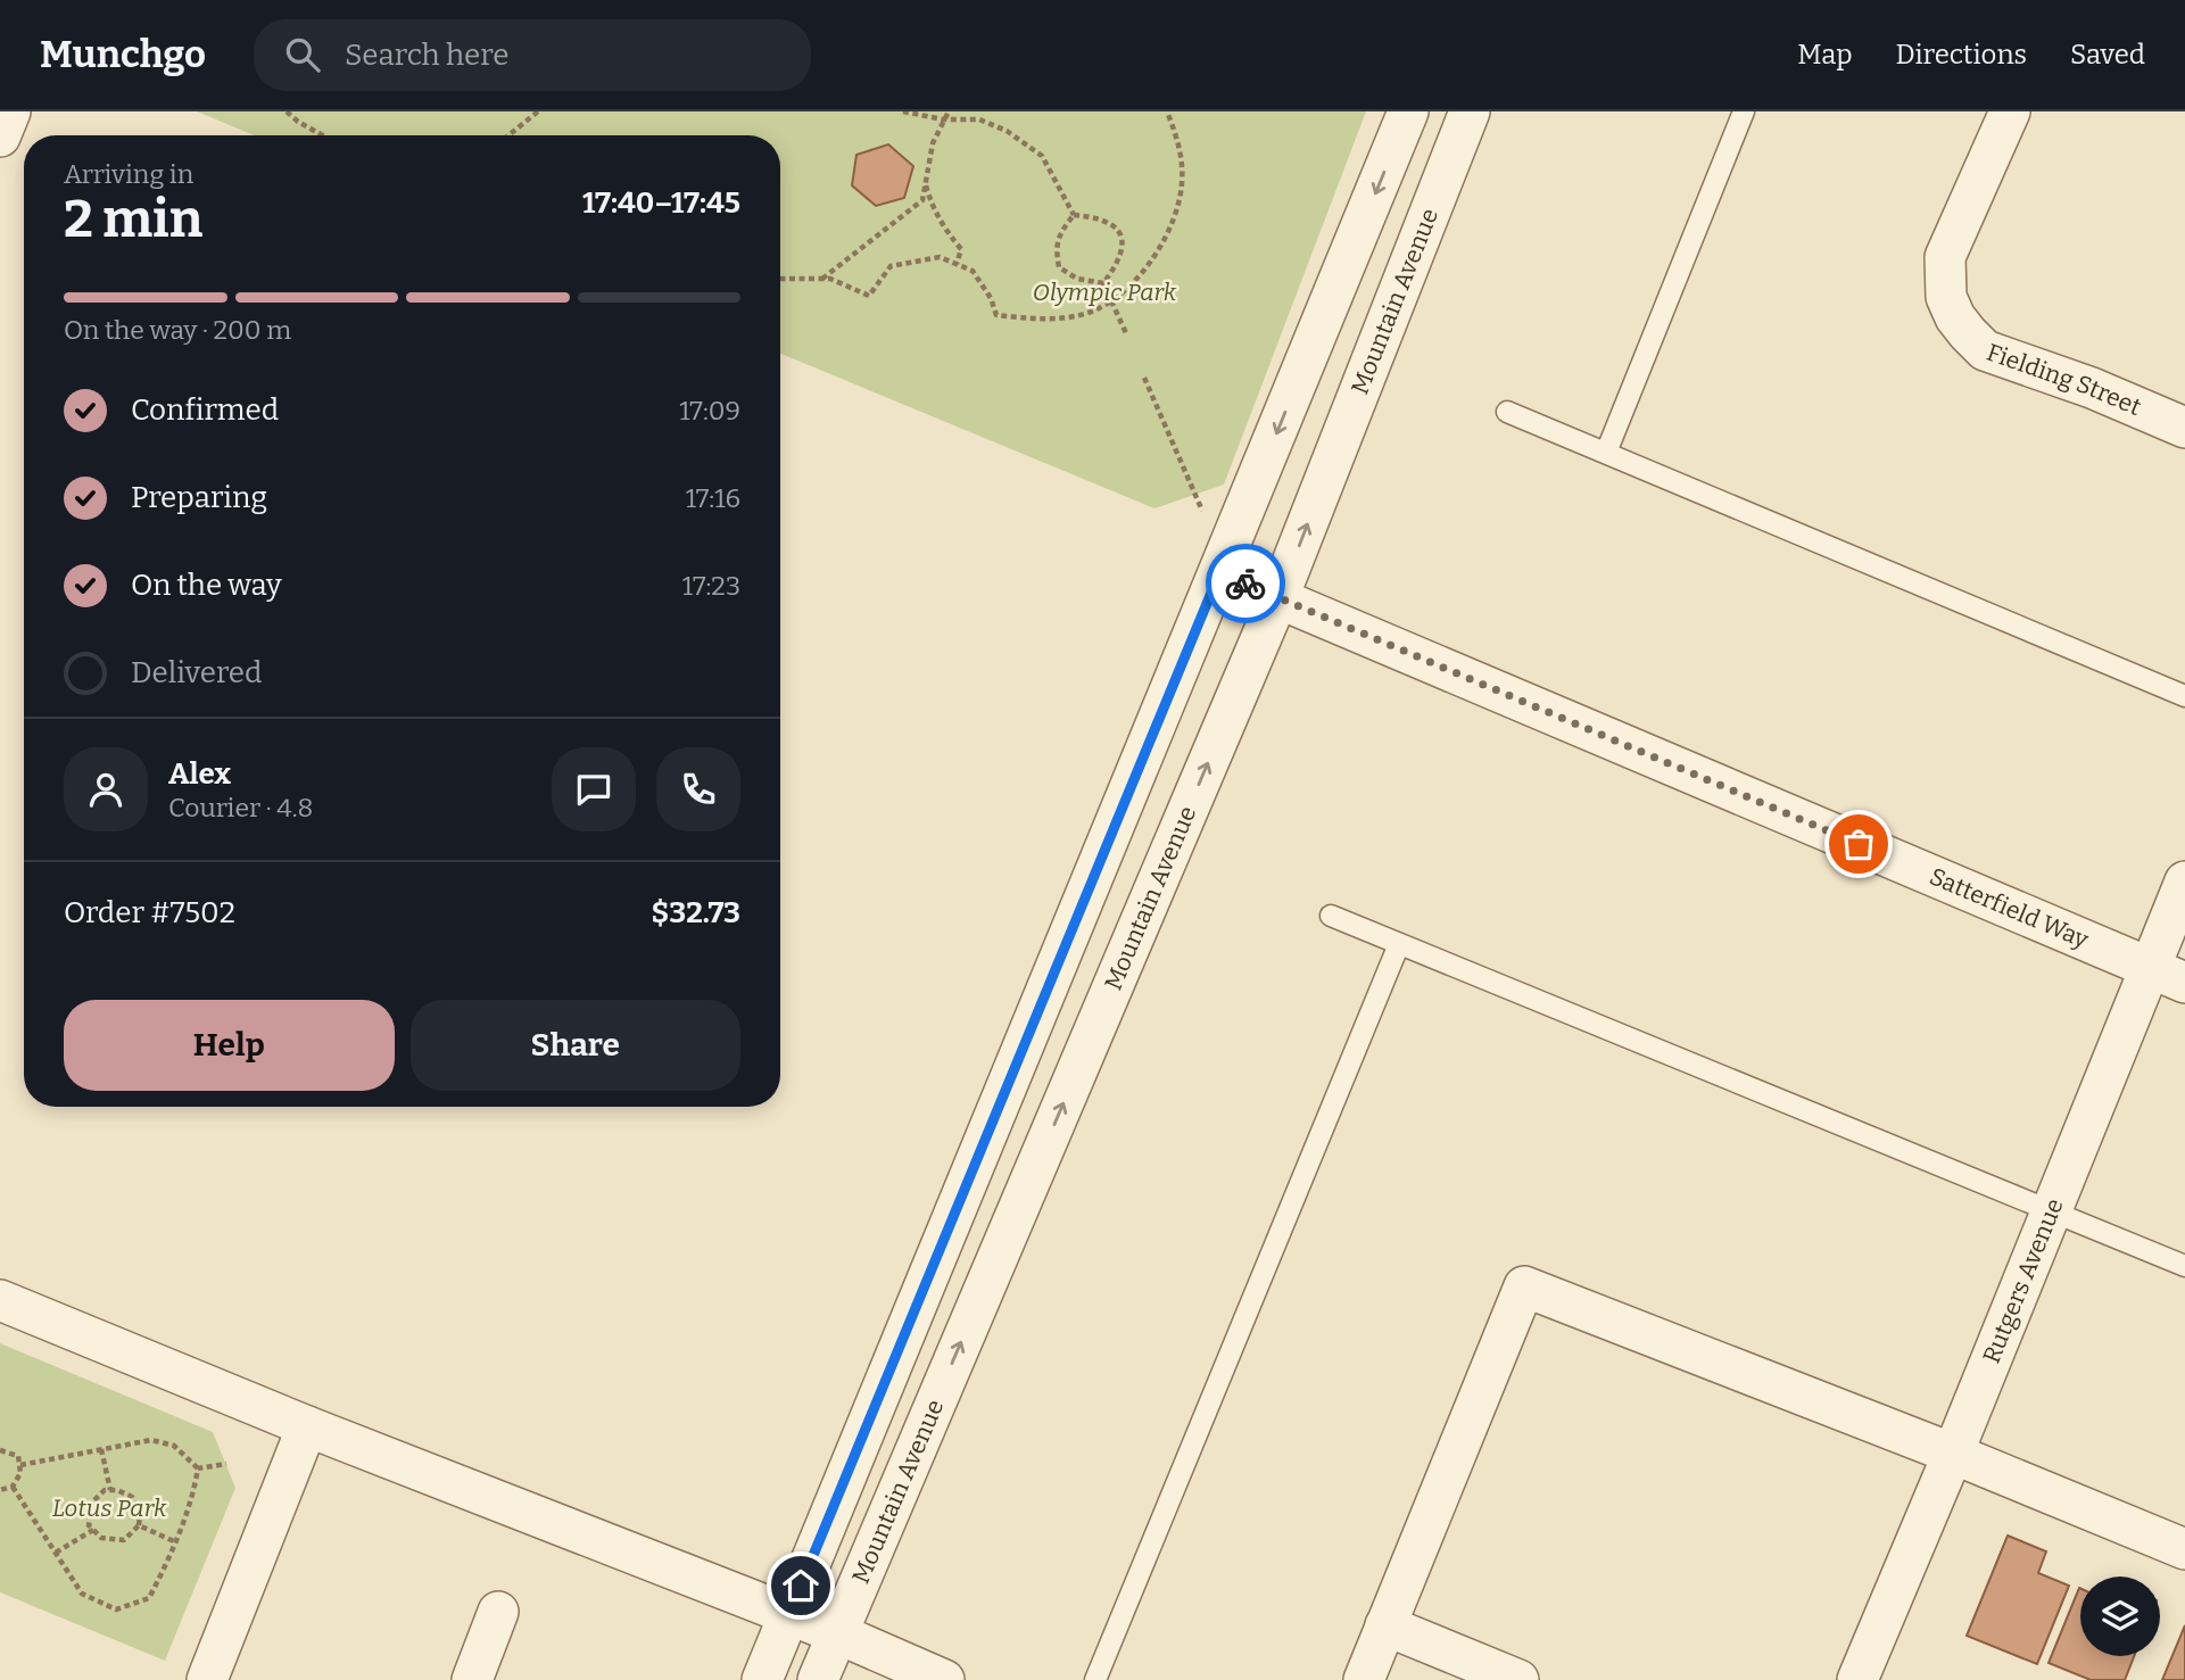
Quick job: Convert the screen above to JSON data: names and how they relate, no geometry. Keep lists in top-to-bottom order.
{
  "streets": {
    "street": [
      "Mountain Avenue",
      "Fielding Street",
      "Satterfield Way",
      "Rutgers Avenue"
    ]
  },
  "crossings": [
    ["Mountain Avenue", "Satterfield Way"],
    ["Satterfield Way", "Rutgers Avenue"]
  ],
  "parks": ["Olympic Park", "Lotus Park"],
  "page": {
    "header": "Munchgo",
    "search": "Search here",
    "nav": ["Map", "Directions", "Saved"],
    "heading": ["2 min", "Arriving in", "17:40–17:45"],
    "panel": [
      "Alex",
      "Courier · 4.8",
      "Order #7502",
      "$32.73"
    ],
    "bar": "On the way · 200 m",
    "list": [
      ["Confirmed", "17:09"],
      ["Preparing", "17:16"],
      ["On the way", "17:23"],
      "Delivered"
    ],
    "buttons": ["Help", "Share"]
  }
}
